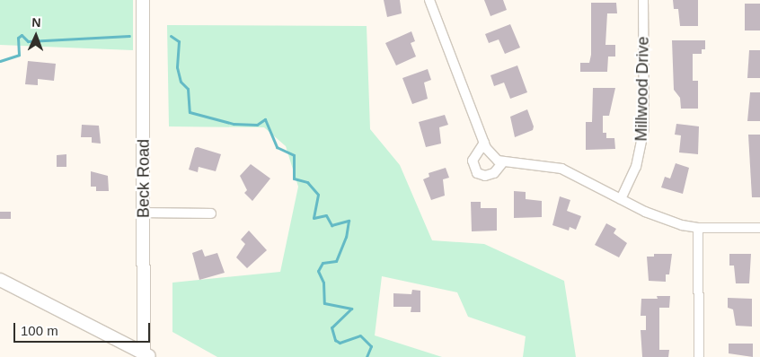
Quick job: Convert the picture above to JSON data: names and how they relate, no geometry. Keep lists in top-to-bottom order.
{
  "streets": {
    "main road": ["Beck Road"],
    "street": ["Millwood Drive"]
  },
  "scale_bar": "100 m",
  "north": "top"
}
